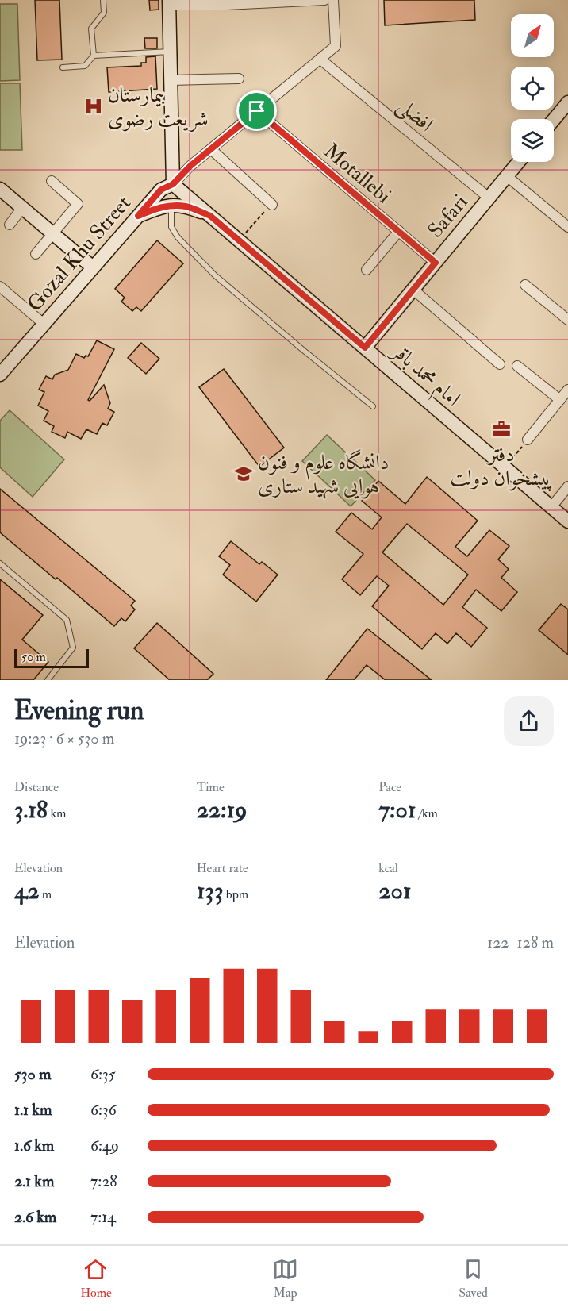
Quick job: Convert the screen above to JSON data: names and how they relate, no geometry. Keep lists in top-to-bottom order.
{
  "streets": {
    "main road": ["Safari", "Gozal Khu Street", "امام محمد باقر"],
    "street": ["افضلی", "Motallebi"]
  },
  "crossings": [
    ["افضلی", "Safari"],
    ["Motallebi", "Safari"],
    ["Safari", "امام محمد باقر"],
    ["Gozal Khu Street", "امام محمد باقر"]
  ],
  "places": {
    "hospital": ["بیمارستان شریعت رضوی"],
    "office": ["دفتر پیشخوان دولت"],
    "school or university": ["دانشگاه علوم و فنون هوایی شهید ستاری"]
  },
  "scale_bar": "50 m",
  "north": "top right",
  "page": {
    "scale": "50 m",
    "heading": ["Evening run", "19:23 · 6 × 530 m"],
    "stats": [
      ["Distance", "3.18 km"],
      ["Time", "22:19"],
      ["Pace", "7:01 /km"],
      ["Elevation", "42 m"],
      ["Heart rate", "133 bpm"],
      ["kcal", "201"]
    ],
    "chart": ["Elevation", "122–128 m"],
    "list": [
      {
        "name": "530 m",
        "note": "6:35"
      },
      {
        "name": "1.1 km",
        "note": "6:36"
      },
      {
        "name": "1.6 km",
        "note": "6:49"
      },
      {
        "name": "2.1 km",
        "note": "7:28"
      },
      {
        "name": "2.6 km",
        "note": "7:14"
      }
    ],
    "tabs": ["Home", "Map", "Saved"]
  }
}
